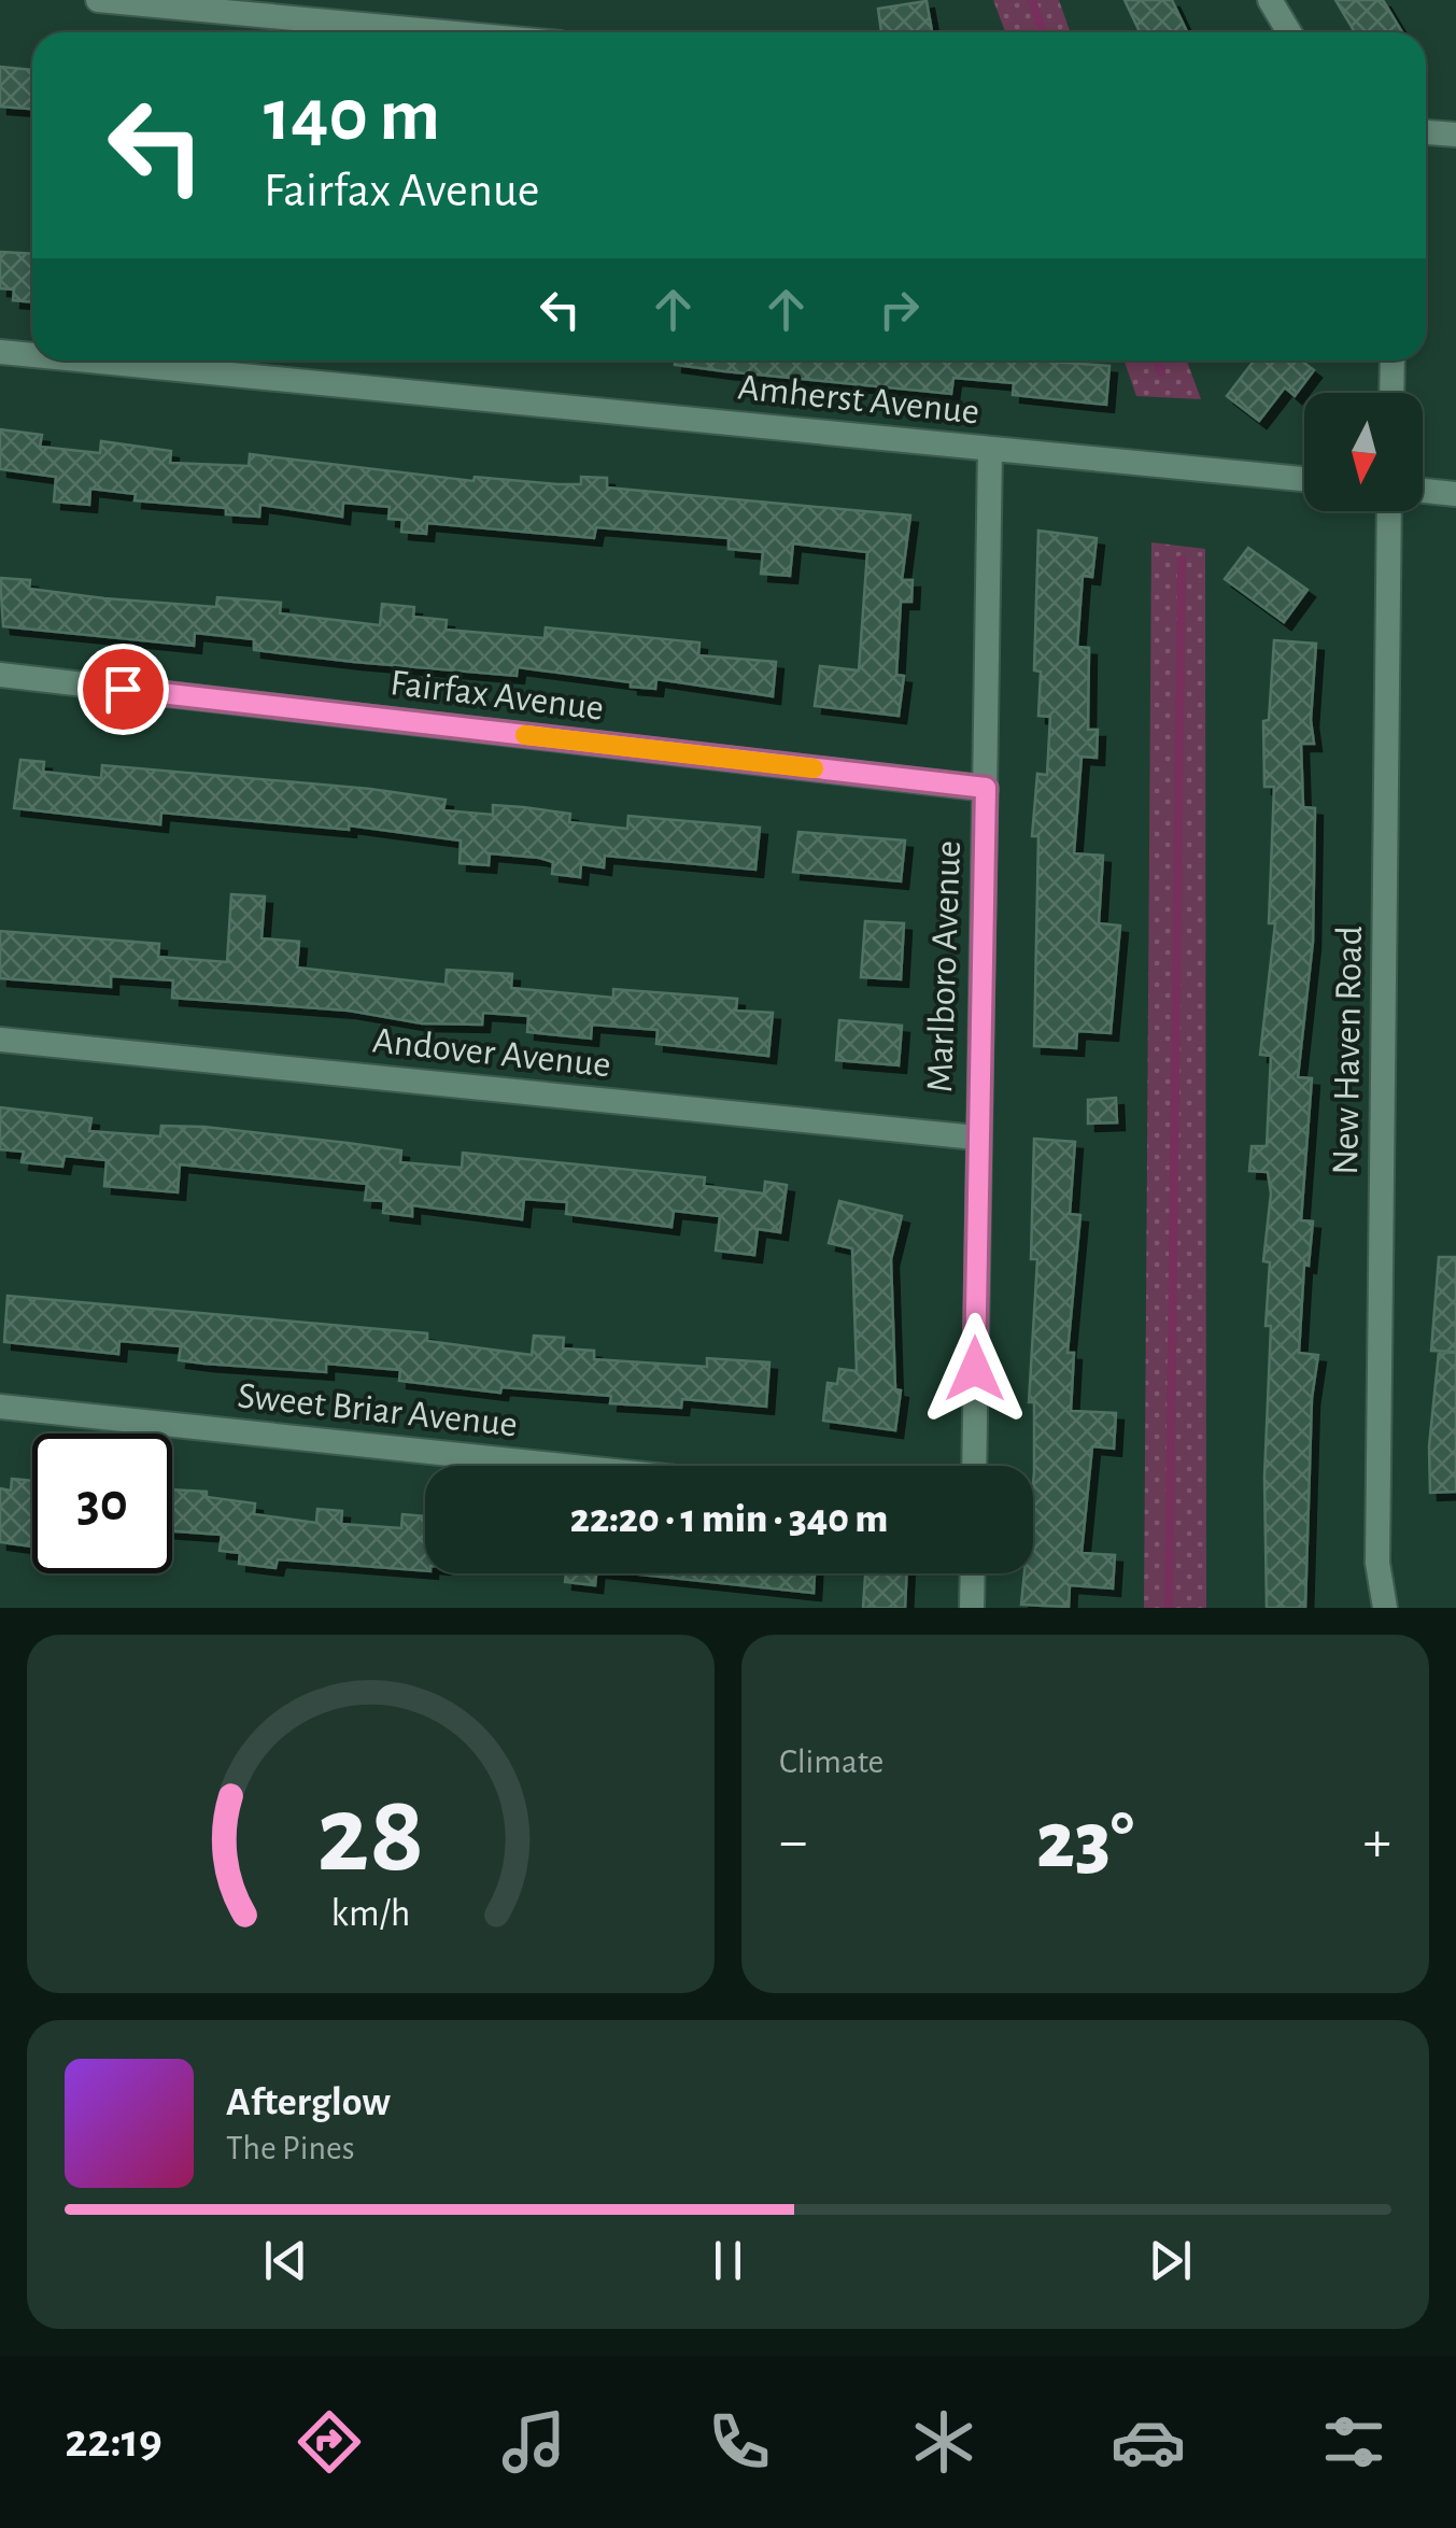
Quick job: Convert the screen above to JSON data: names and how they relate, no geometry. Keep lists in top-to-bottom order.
{
  "streets": {
    "street": [
      "Amherst Avenue",
      "Fairfax Avenue",
      "Marlboro Avenue",
      "New Haven Road",
      "Andover Avenue",
      "Sweet Briar Avenue"
    ]
  },
  "crossings": [
    ["Amherst Avenue", "Marlboro Avenue"],
    ["Fairfax Avenue", "Marlboro Avenue"],
    ["Marlboro Avenue", "Andover Avenue"]
  ],
  "north": "bottom",
  "page": {
    "turn": ["140 m", "Fairfax Avenue"],
    "limit": "30",
    "trip": "22:20 · 1 min · 340 m",
    "tile": "Climate",
    "heat": ["−", "23°", "+"],
    "song": ["Afterglow", "The Pines"],
    "tabs": "22:19",
    "gauge": ["28", "km/h"]
  }
}
